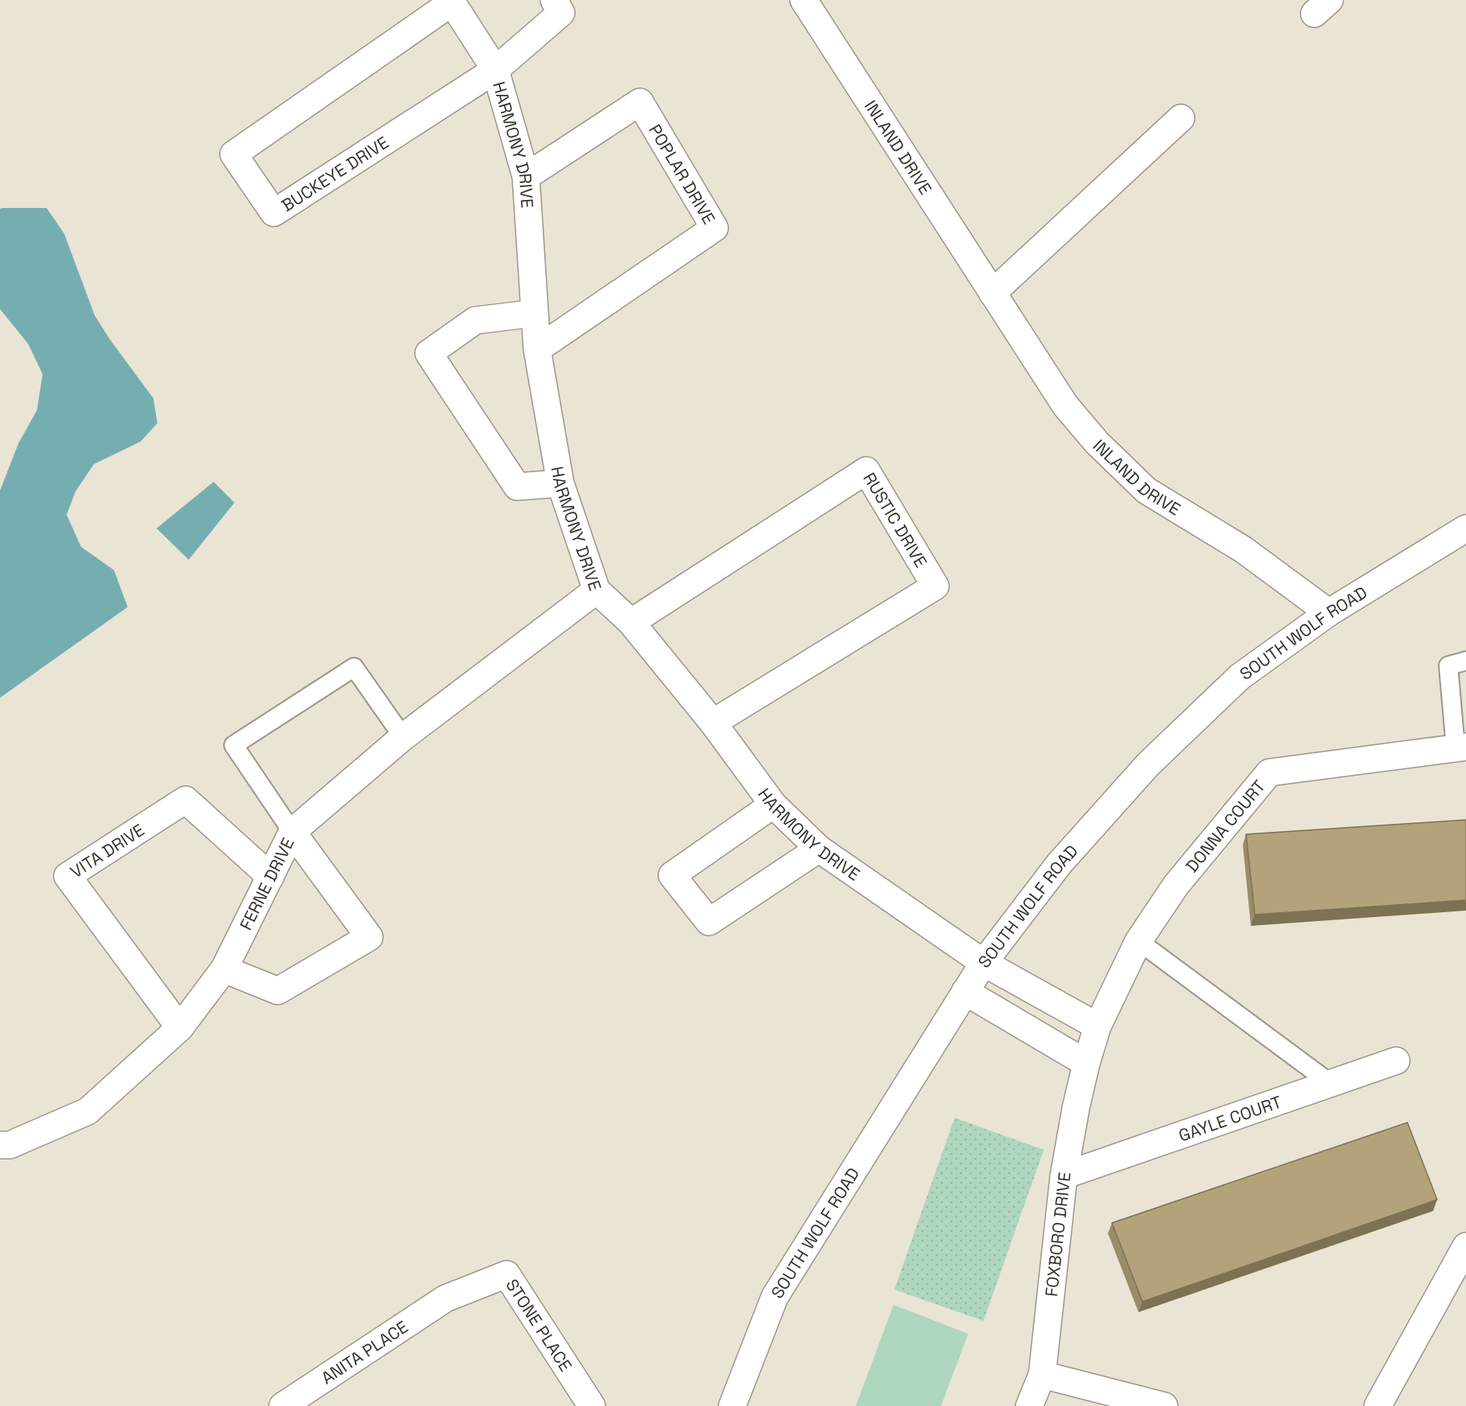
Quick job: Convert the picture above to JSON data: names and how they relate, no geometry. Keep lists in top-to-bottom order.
{
  "streets": {
    "street": [
      "HARMONY DRIVE",
      "INLAND DRIVE",
      "BUCKEYE DRIVE",
      "POPLAR DRIVE",
      "RUSTIC DRIVE",
      "SOUTH WOLF ROAD",
      "DONNA COURT",
      "VITA DRIVE",
      "FERNE DRIVE",
      "GAYLE COURT",
      "FOXBORO DRIVE",
      "STONE PLACE",
      "ANITA PLACE"
    ]
  },
  "crossings": [
    ["HARMONY DRIVE", "BUCKEYE DRIVE"],
    ["HARMONY DRIVE", "POPLAR DRIVE"],
    ["HARMONY DRIVE", "RUSTIC DRIVE"],
    ["HARMONY DRIVE", "SOUTH WOLF ROAD"],
    ["HARMONY DRIVE", "FERNE DRIVE"],
    ["INLAND DRIVE", "SOUTH WOLF ROAD"],
    ["DONNA COURT", "FOXBORO DRIVE"],
    ["VITA DRIVE", "FERNE DRIVE"],
    ["GAYLE COURT", "FOXBORO DRIVE"],
    ["STONE PLACE", "ANITA PLACE"]
  ]
}
